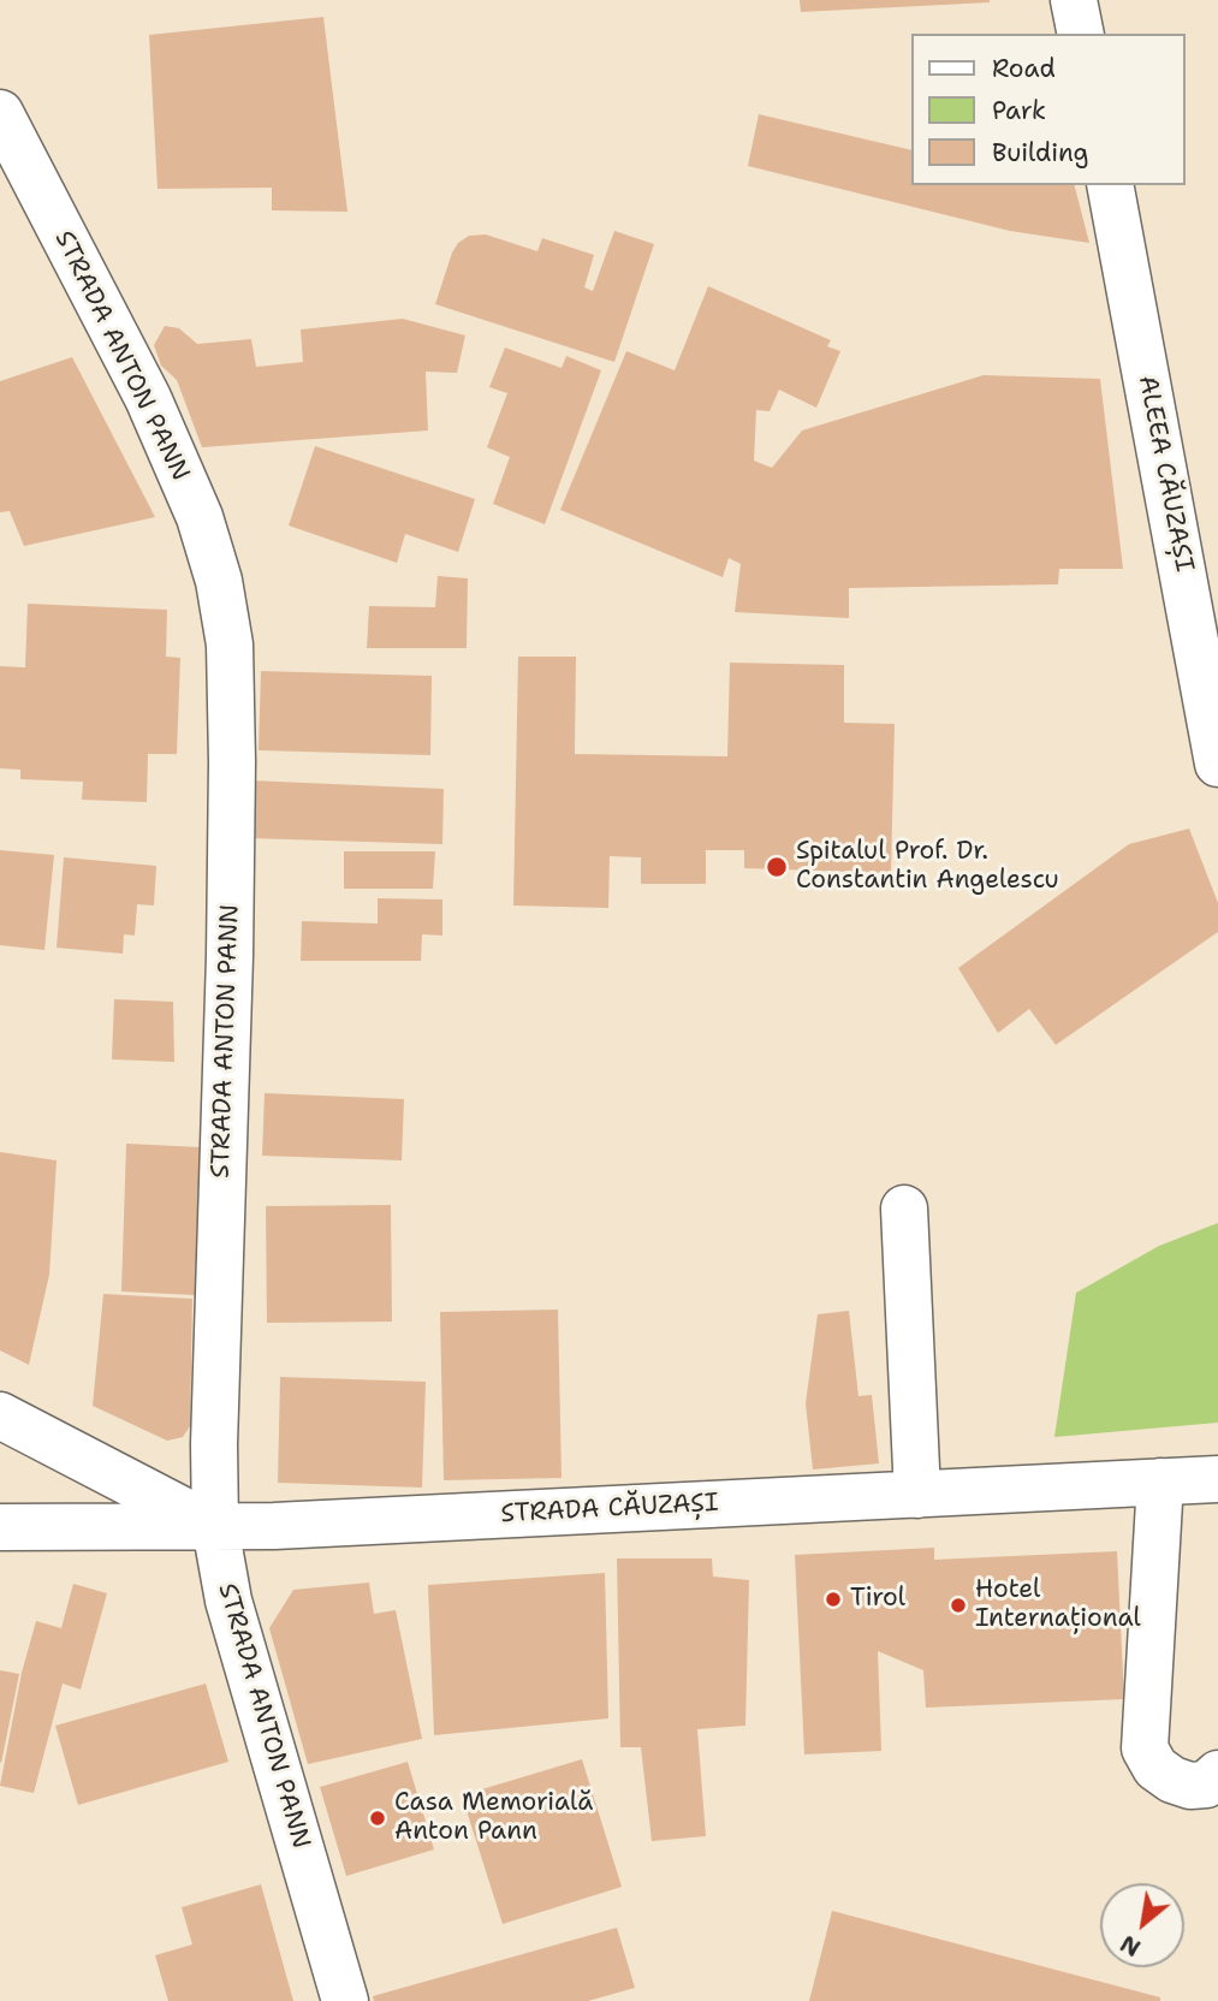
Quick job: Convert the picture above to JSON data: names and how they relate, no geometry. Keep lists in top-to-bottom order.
{
  "streets": {
    "street": ["STRADA ANTON PANN", "ALEEA CĂUZAȘI", "STRADA CĂUZAȘI"]
  },
  "crossings": [
    ["STRADA ANTON PANN", "STRADA CĂUZAȘI"]
  ],
  "places": [
    "Spitalul Prof. Dr. Constantin Angelescu",
    "Tirol",
    "Hotel Internațional",
    "Casa Memorială Anton Pann"
  ],
  "legend": ["Road", "Park", "Building"],
  "north": "bottom left"
}
